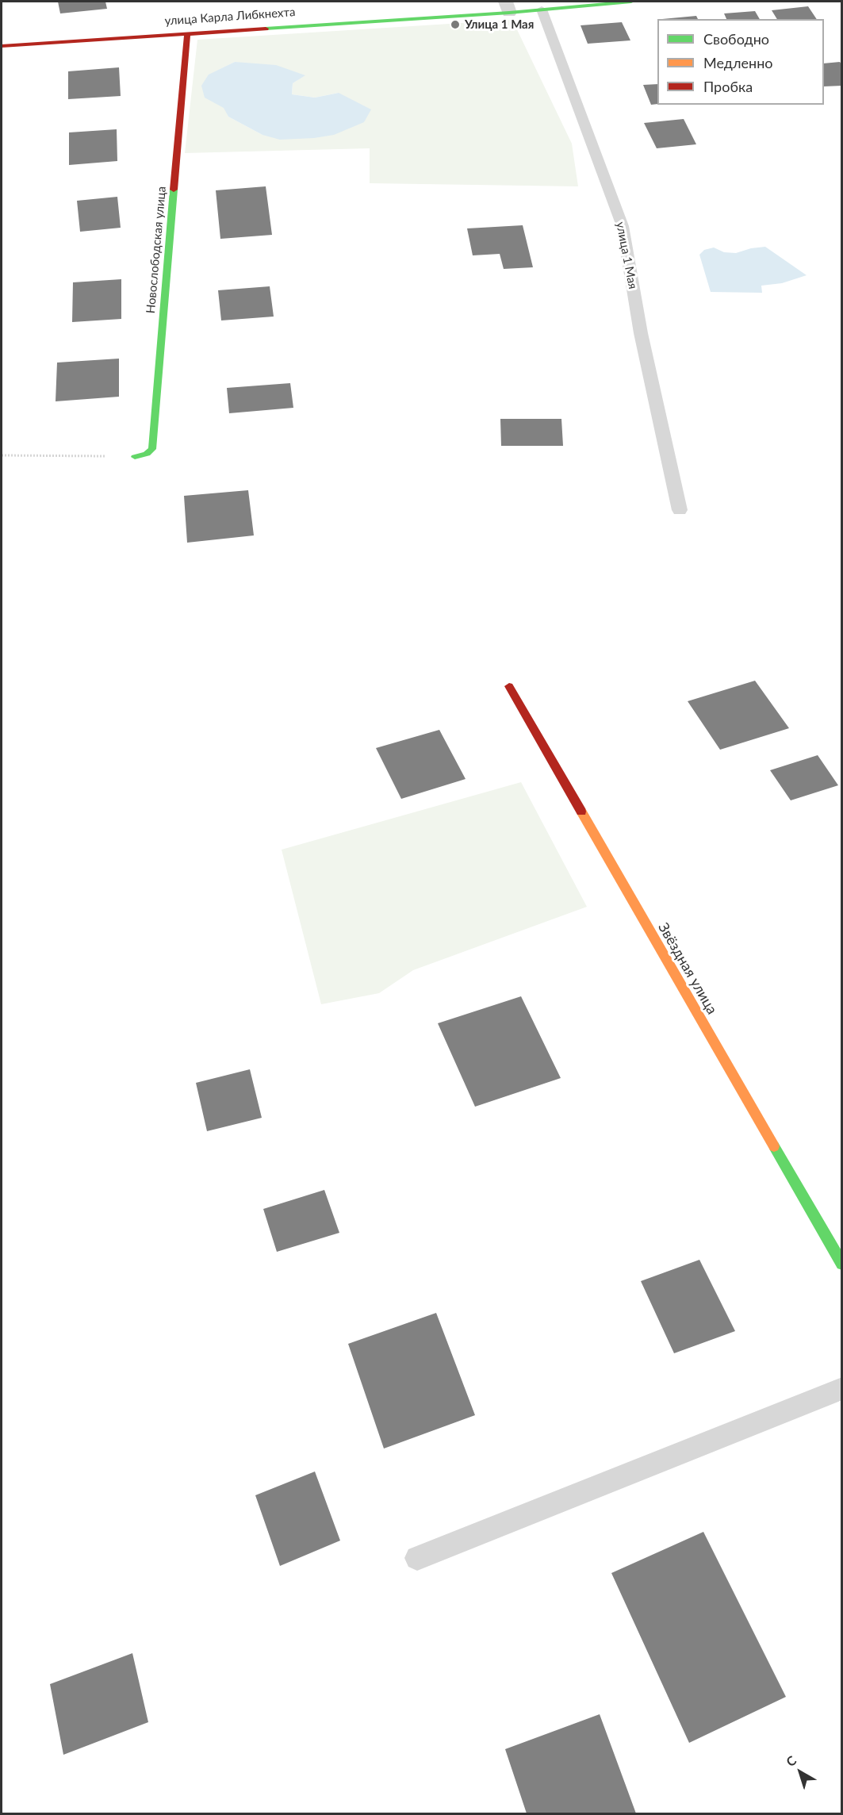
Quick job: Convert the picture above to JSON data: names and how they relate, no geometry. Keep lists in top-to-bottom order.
{
  "streets": {
    "street": ["улица Карла Либкнехта", "Новослободская улица", "Звёздная улица"],
    "lane": ["улица 1 Мая"]
  },
  "crossings": [
    ["улица Карла Либкнехта", "Новослободская улица"],
    ["улица Карла Либкнехта", "улица 1 Мая"]
  ],
  "places": ["Улица 1 Мая"],
  "legend": ["Свободно", "Медленно", "Пробка"],
  "north": "top left"
}
